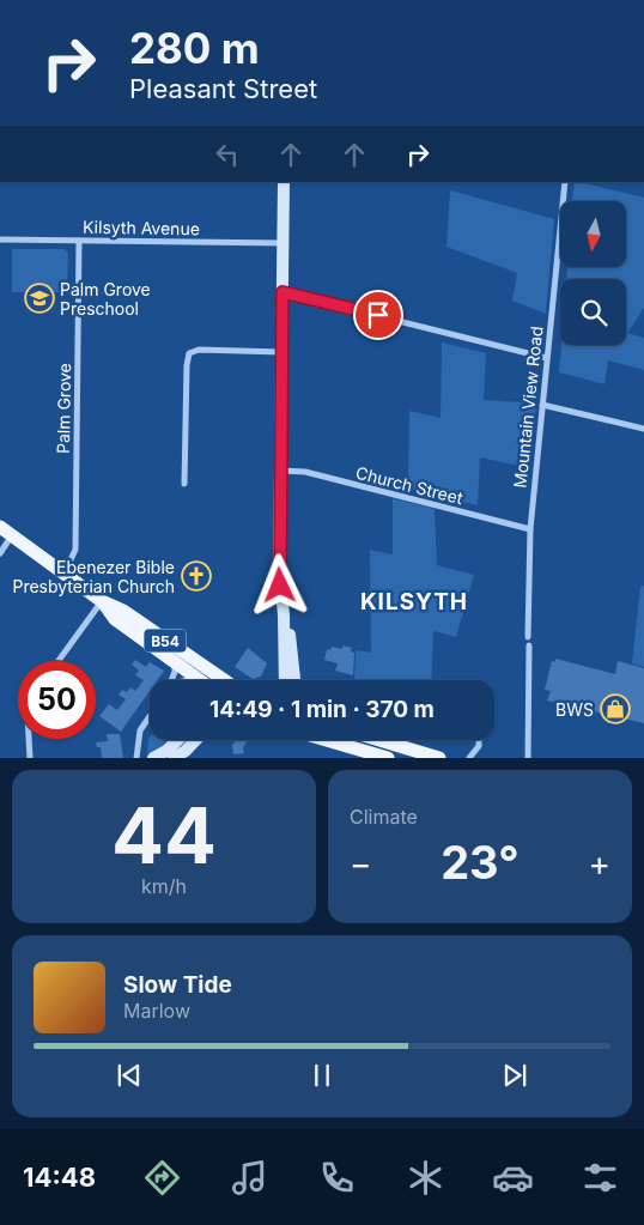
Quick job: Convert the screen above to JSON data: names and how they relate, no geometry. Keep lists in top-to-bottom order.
{
  "streets": {
    "main road": ["B54"],
    "street": [
      "Kilsyth Avenue",
      "Mountain View Road",
      "Palm Grove",
      "Church Street"
    ]
  },
  "crossings": [
    ["Kilsyth Avenue", "Palm Grove"],
    ["Mountain View Road", "Church Street"],
    ["Palm Grove", "B54"]
  ],
  "districts": ["KILSYTH"],
  "places": {
    "school or university": ["Palm Grove Preschool"],
    "church": ["Ebenezer Bible Presbyterian Church"],
    "shop": ["BWS"]
  },
  "north": "bottom",
  "page": {
    "turn": ["280 m", "Pleasant Street"],
    "limit": "50",
    "trip": "14:49 · 1 min · 370 m",
    "tile": [
      ["44", "km/h"],
      "Climate"
    ],
    "heat": ["−", "23°", "+"],
    "song": ["Slow Tide", "Marlow"],
    "tabs": "14:48"
  }
}
